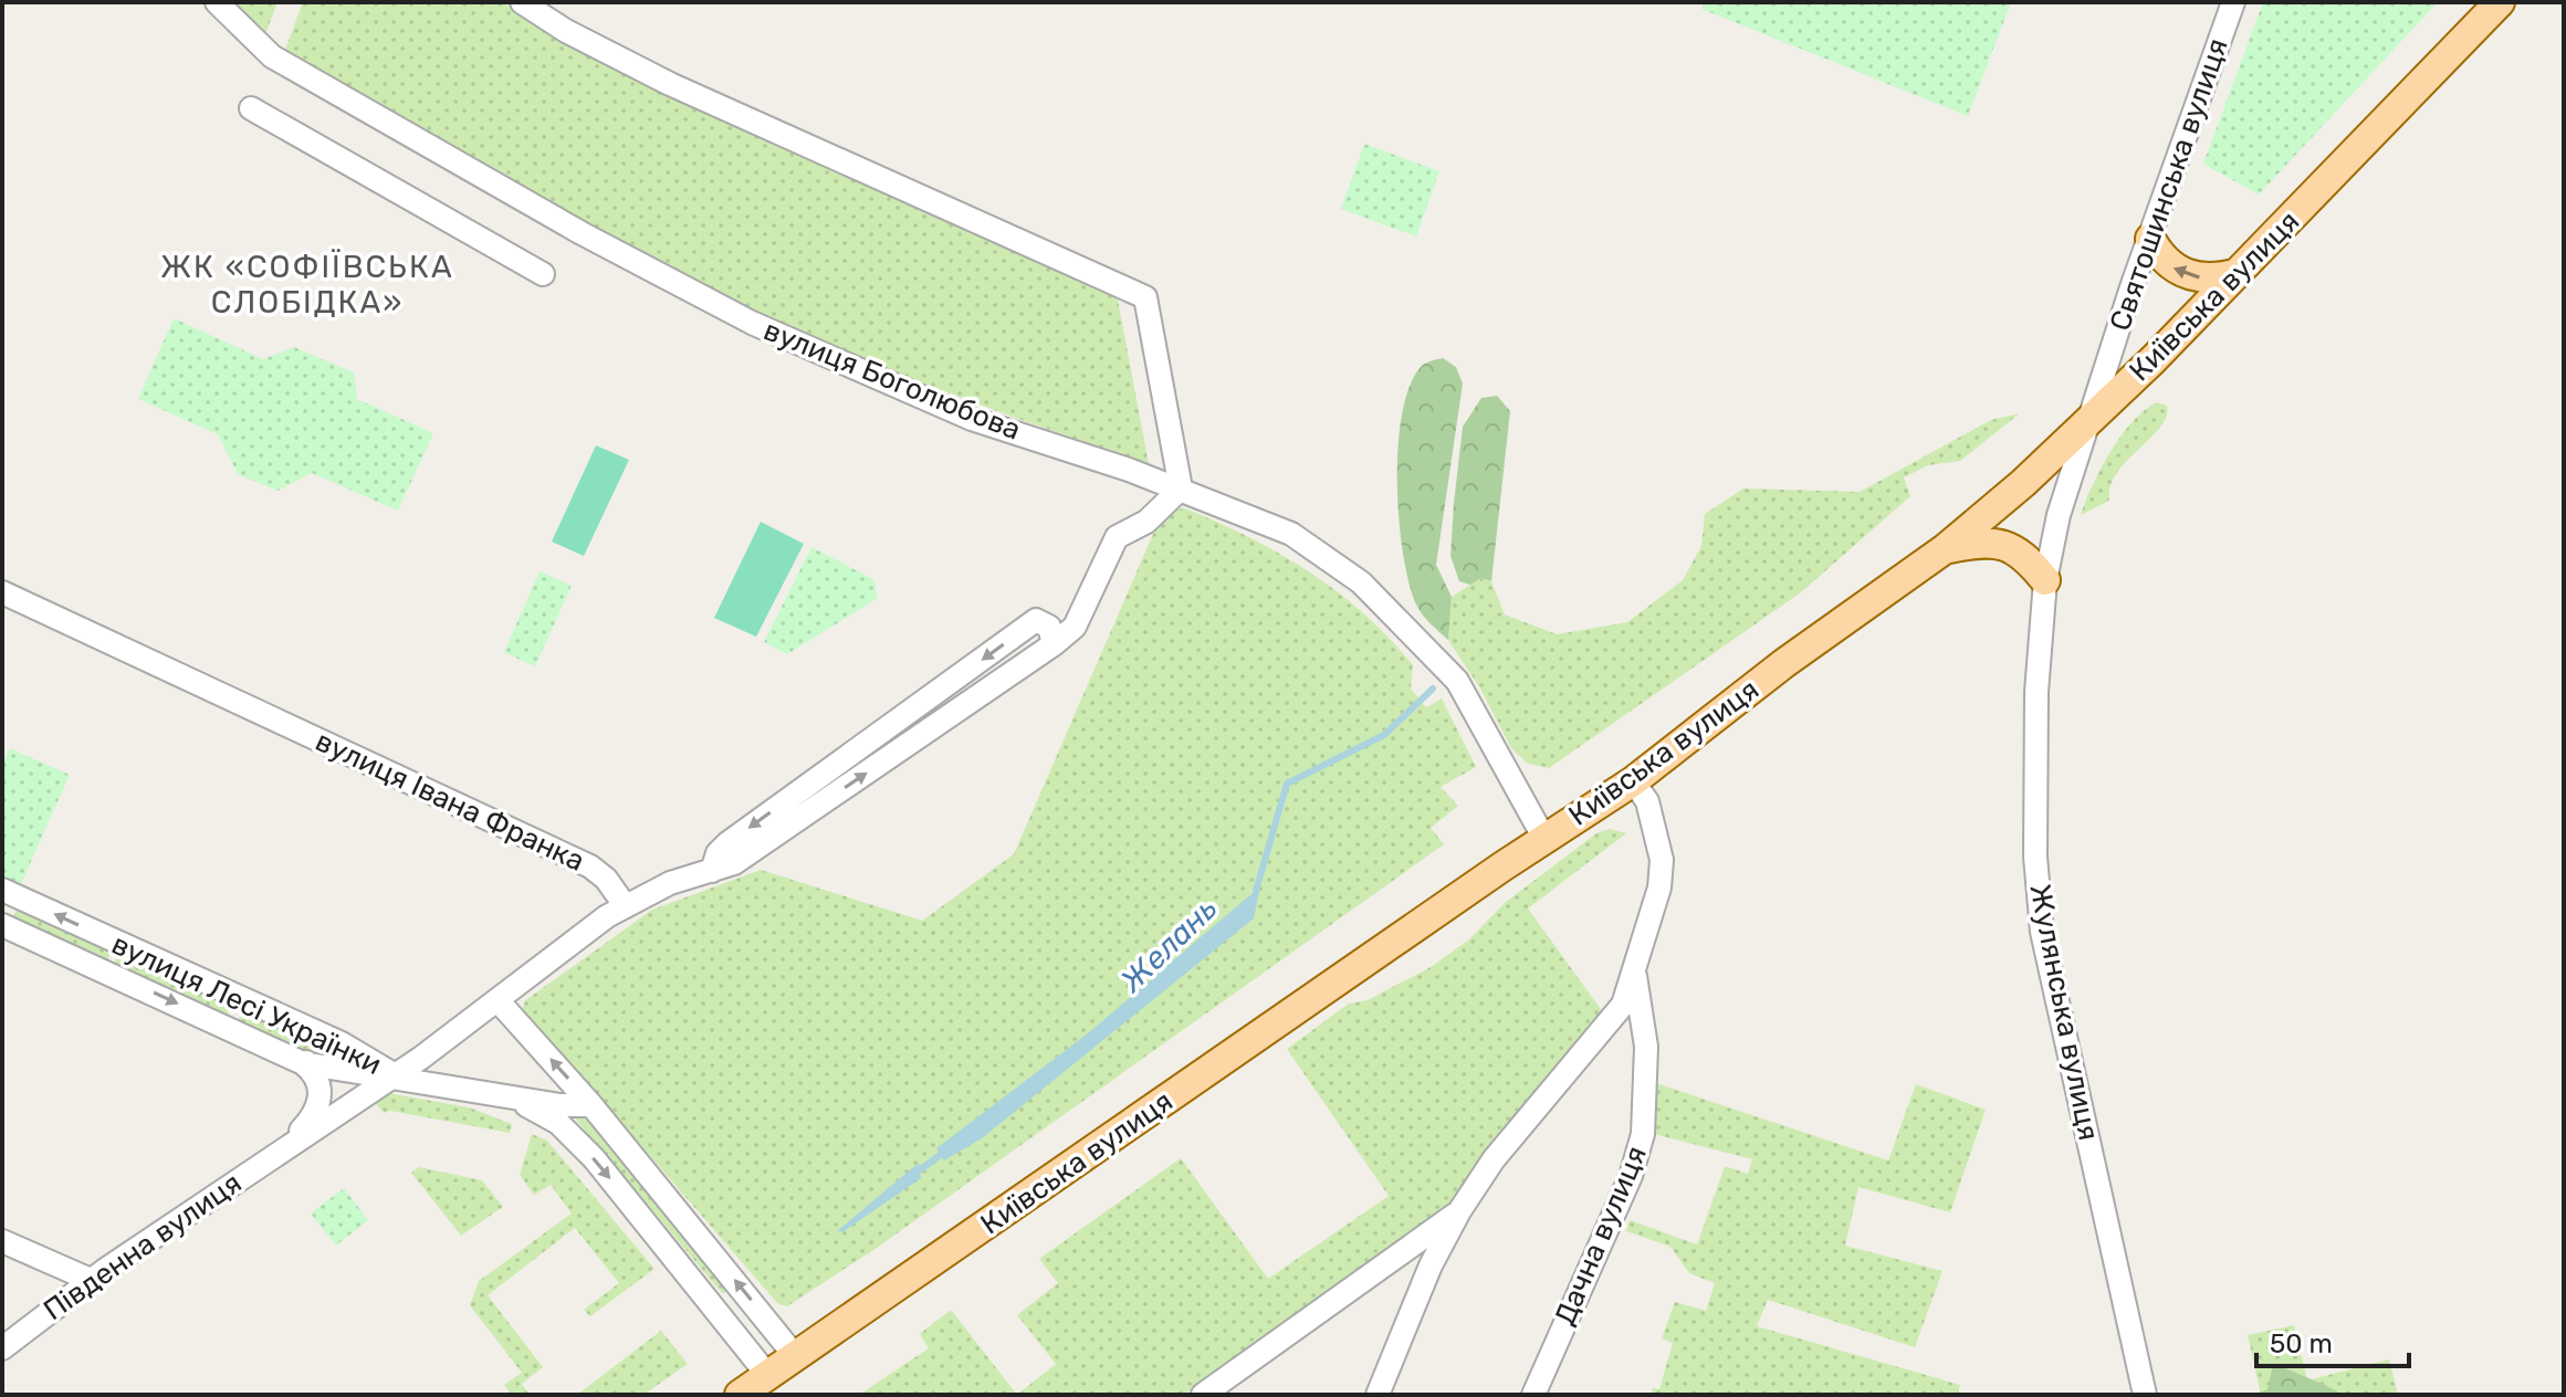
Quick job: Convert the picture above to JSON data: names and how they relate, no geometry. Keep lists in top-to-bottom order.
{
  "streets": {
    "main road": ["Київська вулиця"],
    "street": [
      "Святошинська вулиця",
      "вулиця Боголюбова",
      "вулиця Івана Франка",
      "вулиця Лесі Українки",
      "Жулянська вулиця",
      "Дачна вулиця",
      "Південна вулиця"
    ]
  },
  "crossings": [
    ["Святошинська вулиця", "Київська вулиця"],
    ["Святошинська вулиця", "Жулянська вулиця"],
    ["Київська вулиця", "вулиця Боголюбова"],
    ["Київська вулиця", "Жулянська вулиця"],
    ["вулиця Лесі Українки", "Південна вулиця"]
  ],
  "districts": ["ЖК «СОФІЇВСЬКА СЛОБІДКА»"],
  "water": ["Желань"],
  "scale_bar": "50 m"
}
